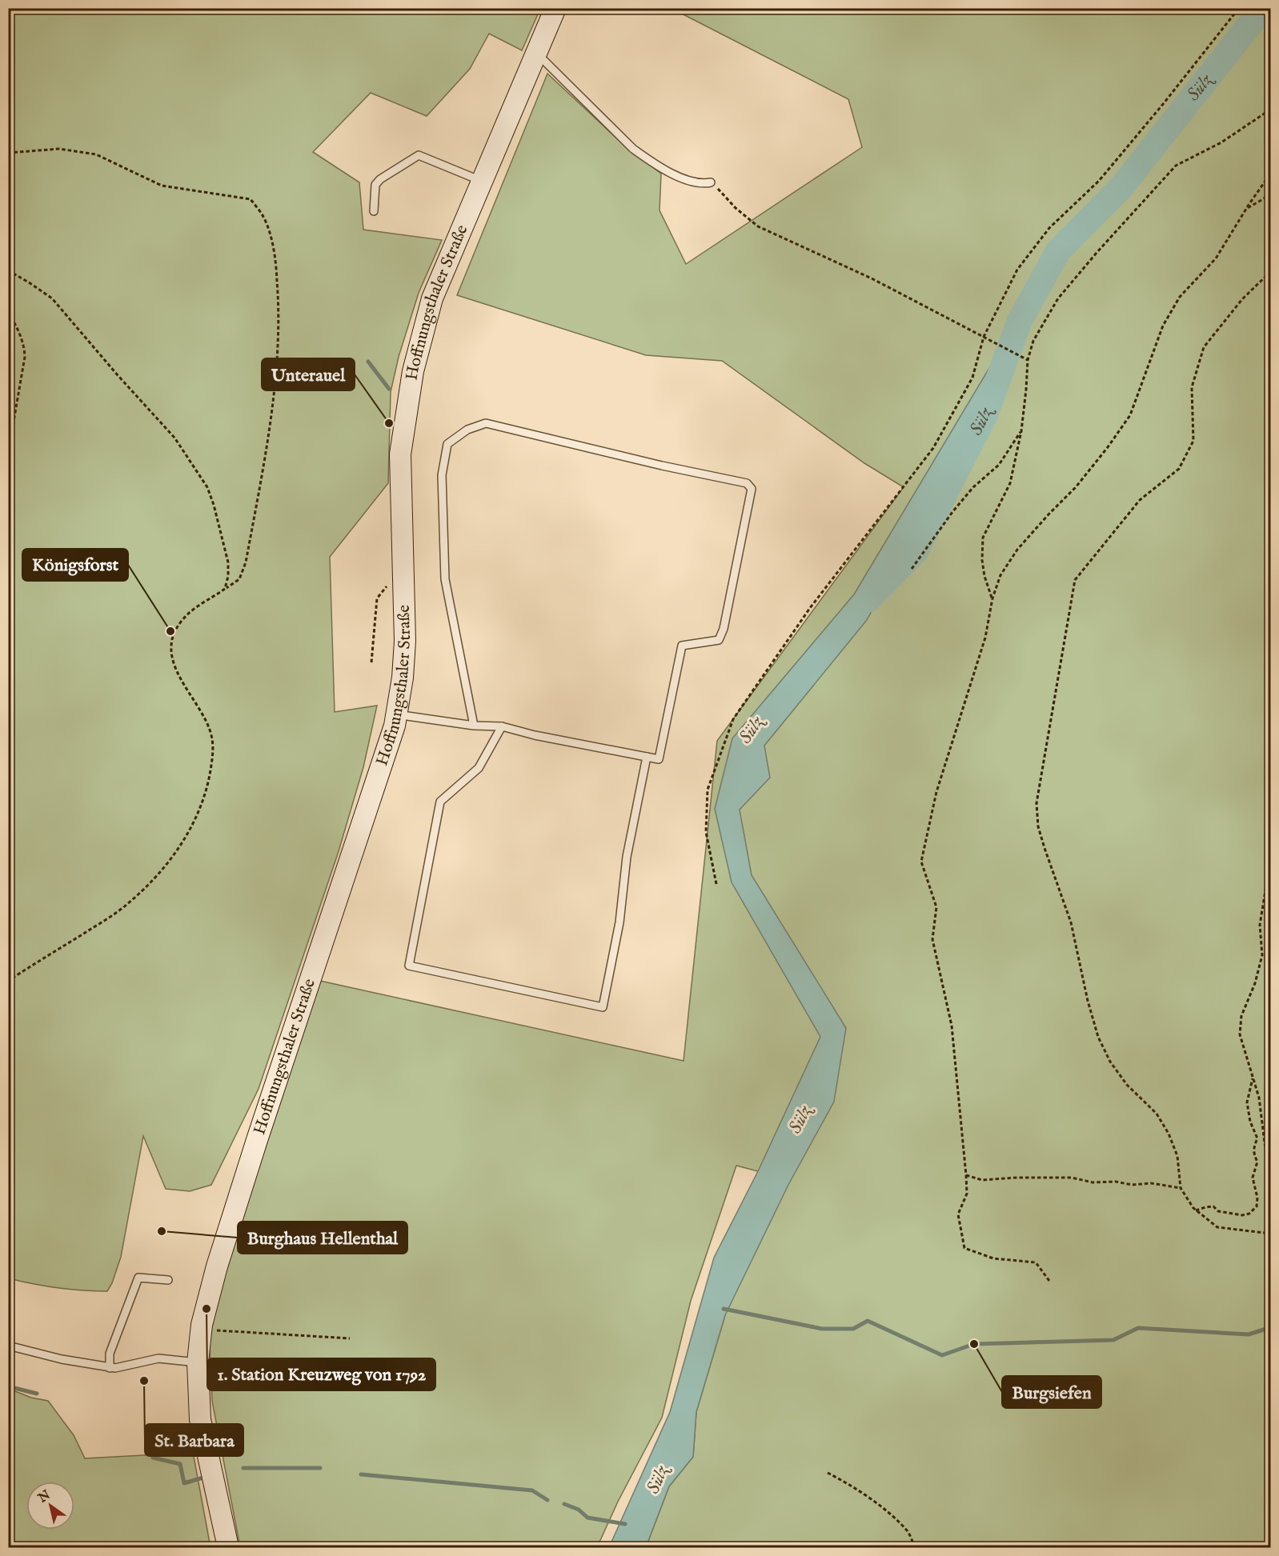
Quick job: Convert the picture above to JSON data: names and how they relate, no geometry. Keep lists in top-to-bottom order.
{
  "streets": {
    "main road": ["Hoffnungsthaler Straße"]
  },
  "water": ["Sülz"],
  "places": [
    "Unterauel",
    "Königsforst",
    "Burghaus Hellenthal",
    "1. Station Kreuzweg von 1792",
    "Burgsiefen",
    "St. Barbara"
  ],
  "north": "top left"
}
